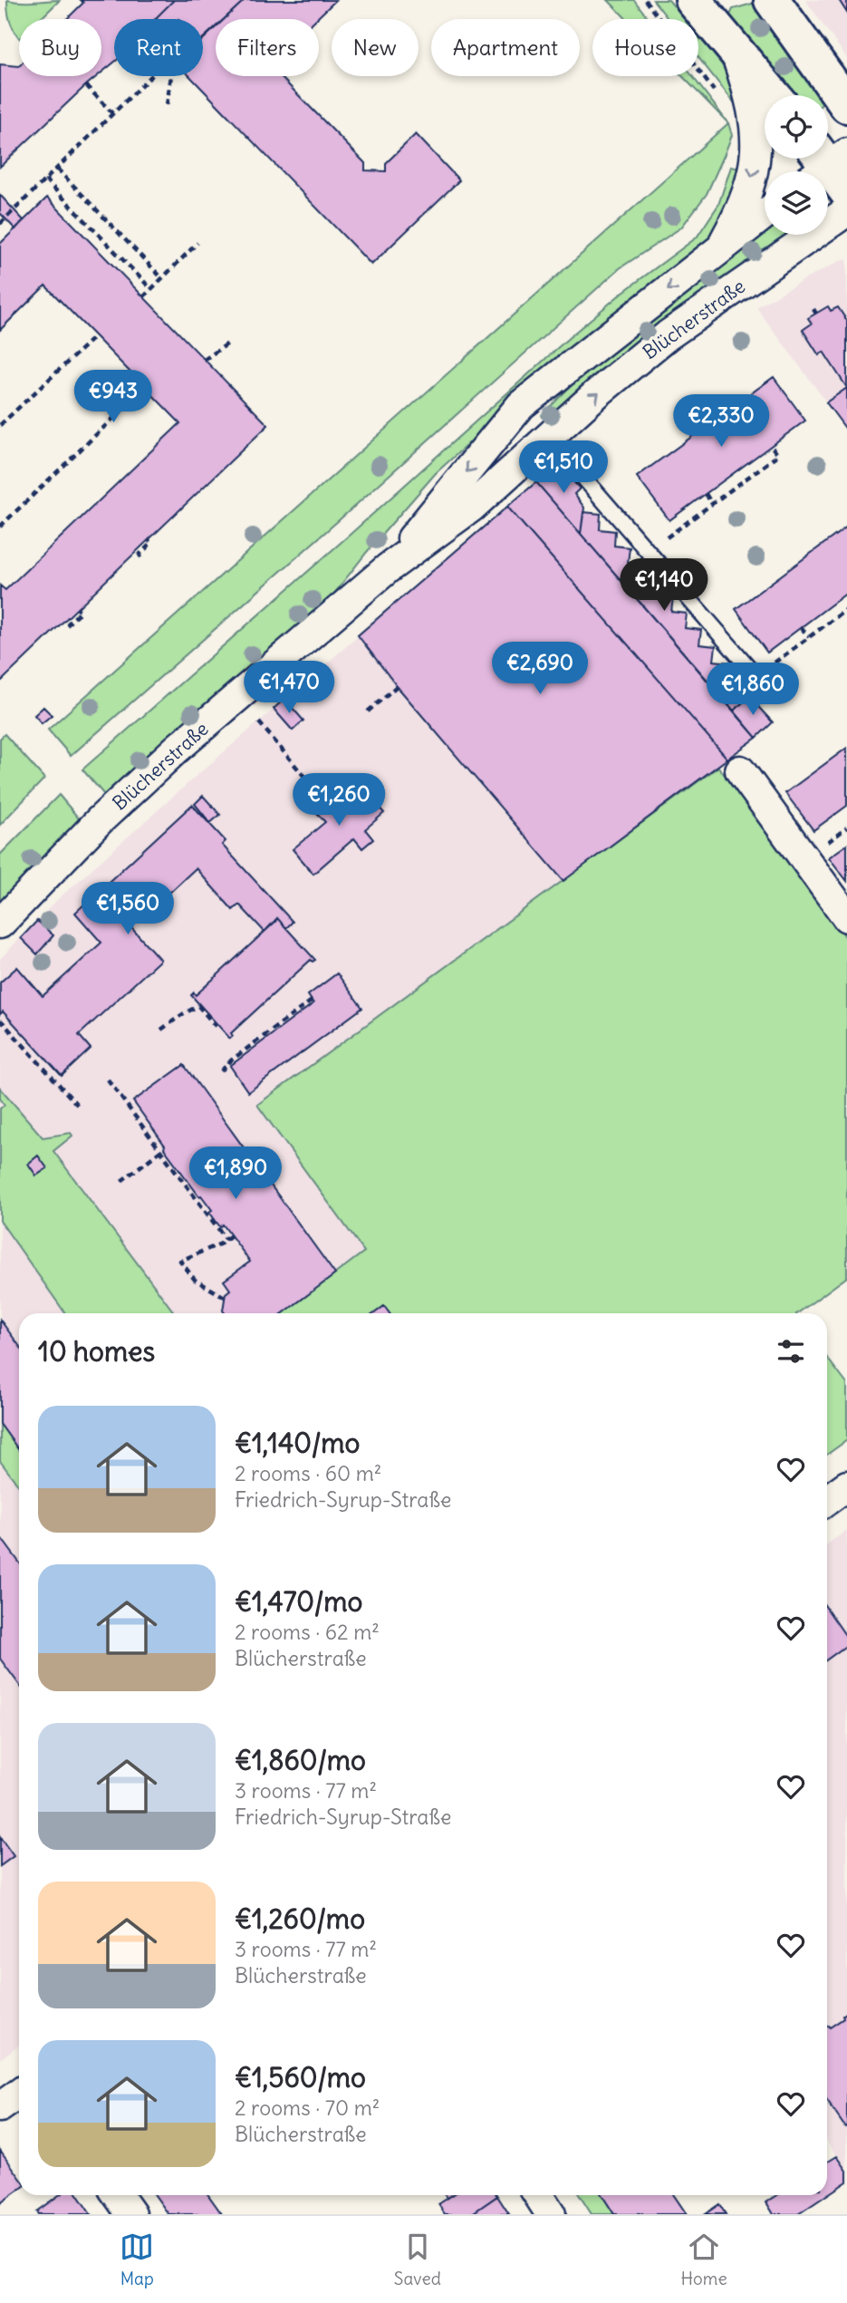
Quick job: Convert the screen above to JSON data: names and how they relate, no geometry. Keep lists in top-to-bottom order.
{
  "streets": {
    "street": ["Blücherstraße"]
  },
  "page": {
    "chip": [
      "Buy",
      "Rent",
      "Filters",
      "New",
      "Apartment",
      "House"
    ],
    "price": [
      "€943",
      "€2,330",
      "€1,510",
      "€1,140",
      "€2,690",
      "€1,470",
      "€1,860",
      "€1,260",
      "€1,560",
      "€1,890"
    ],
    "heading": "10 homes",
    "list": [
      {
        "name": "€1,140/mo",
        "note": "2 rooms · 60 m² · Friedrich-Syrup-Straße"
      },
      {
        "name": "€1,470/mo",
        "note": "2 rooms · 62 m² · Blücherstraße"
      },
      {
        "name": "€1,860/mo",
        "note": "3 rooms · 77 m² · Friedrich-Syrup-Straße"
      },
      {
        "name": "€1,260/mo",
        "note": "3 rooms · 77 m² · Blücherstraße"
      },
      {
        "name": "€1,560/mo",
        "note": "2 rooms · 70 m² · Blücherstraße"
      }
    ],
    "tabs": ["Map", "Saved", "Home"]
  }
}
